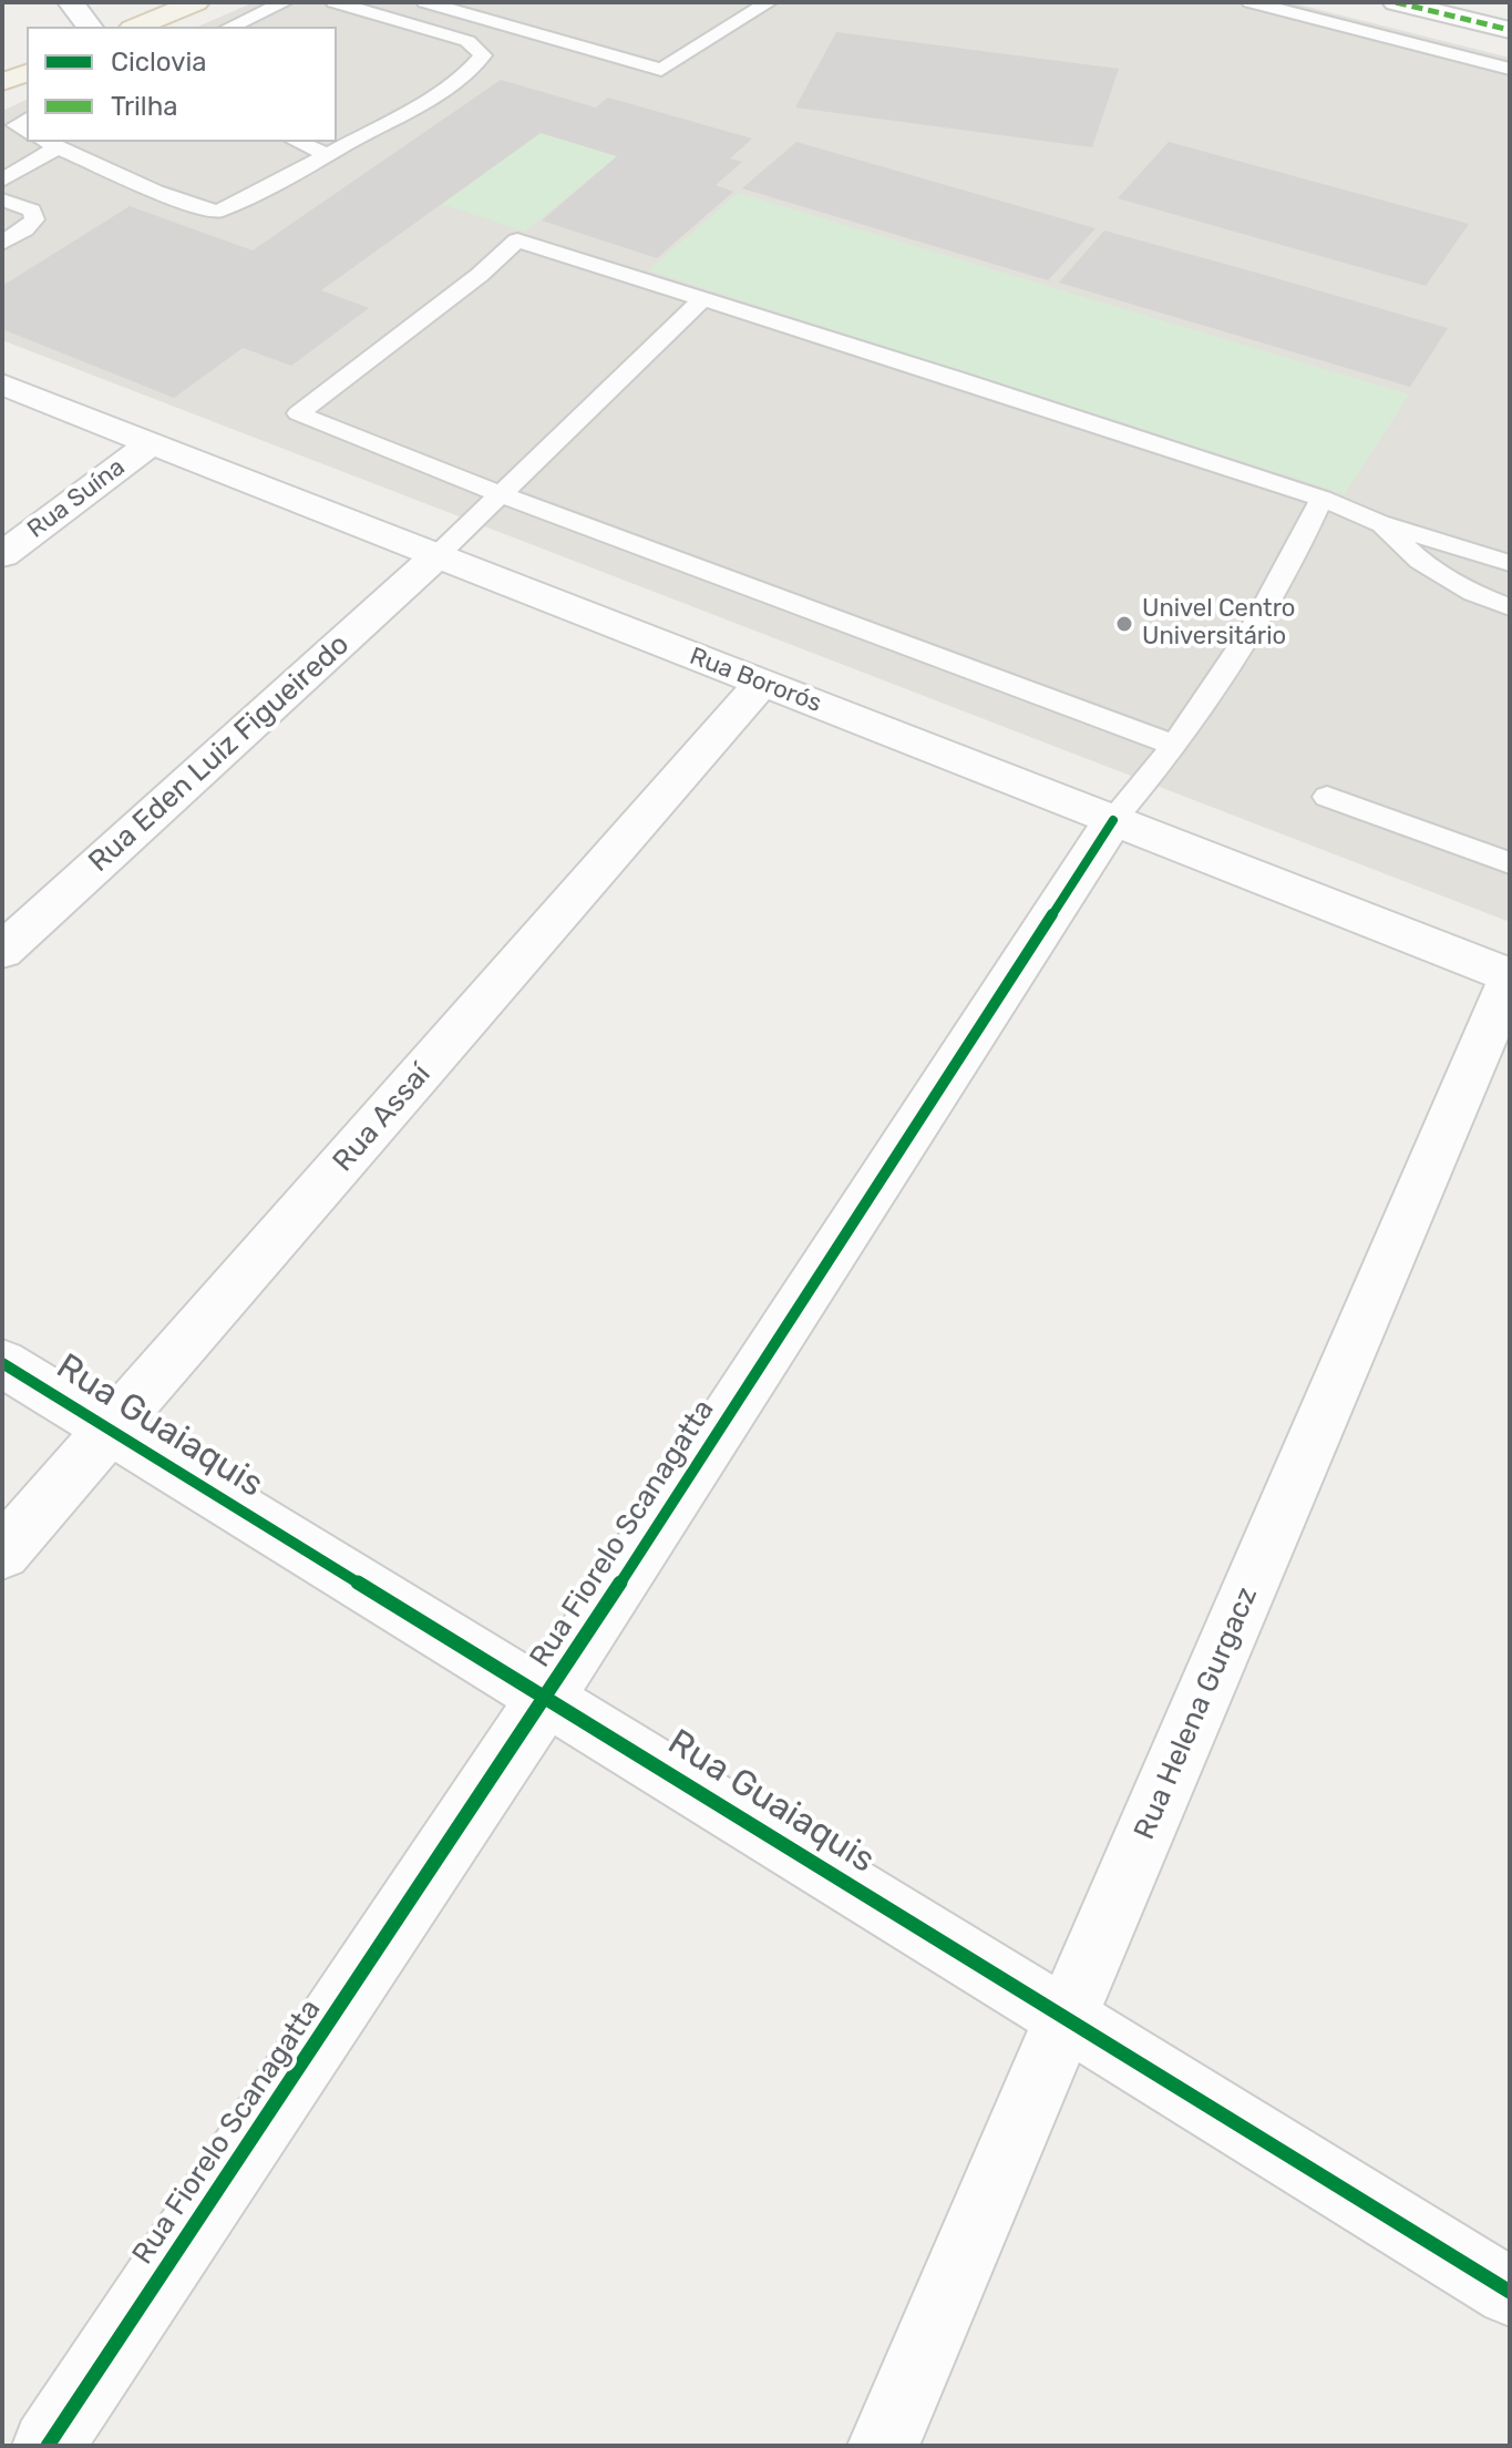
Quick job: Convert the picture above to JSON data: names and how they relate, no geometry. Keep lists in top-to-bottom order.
{
  "streets": {
    "street": [
      "Rua Suína",
      "Rua Bororós",
      "Rua Eden Luiz Figueiredo",
      "Rua Assaí",
      "Rua Guaiaquis",
      "Rua Fiorelo Scanagatta",
      "Rua Helena Gurgacz"
    ]
  },
  "crossings": [
    ["Rua Suína", "Rua Bororós"],
    ["Rua Bororós", "Rua Eden Luiz Figueiredo"],
    ["Rua Bororós", "Rua Assaí"],
    ["Rua Bororós", "Rua Fiorelo Scanagatta"],
    ["Rua Bororós", "Rua Helena Gurgacz"],
    ["Rua Assaí", "Rua Guaiaquis"],
    ["Rua Guaiaquis", "Rua Fiorelo Scanagatta"],
    ["Rua Guaiaquis", "Rua Helena Gurgacz"]
  ],
  "places": ["Univel Centro Universitário"],
  "legend": ["Ciclovia", "Trilha"]
}
